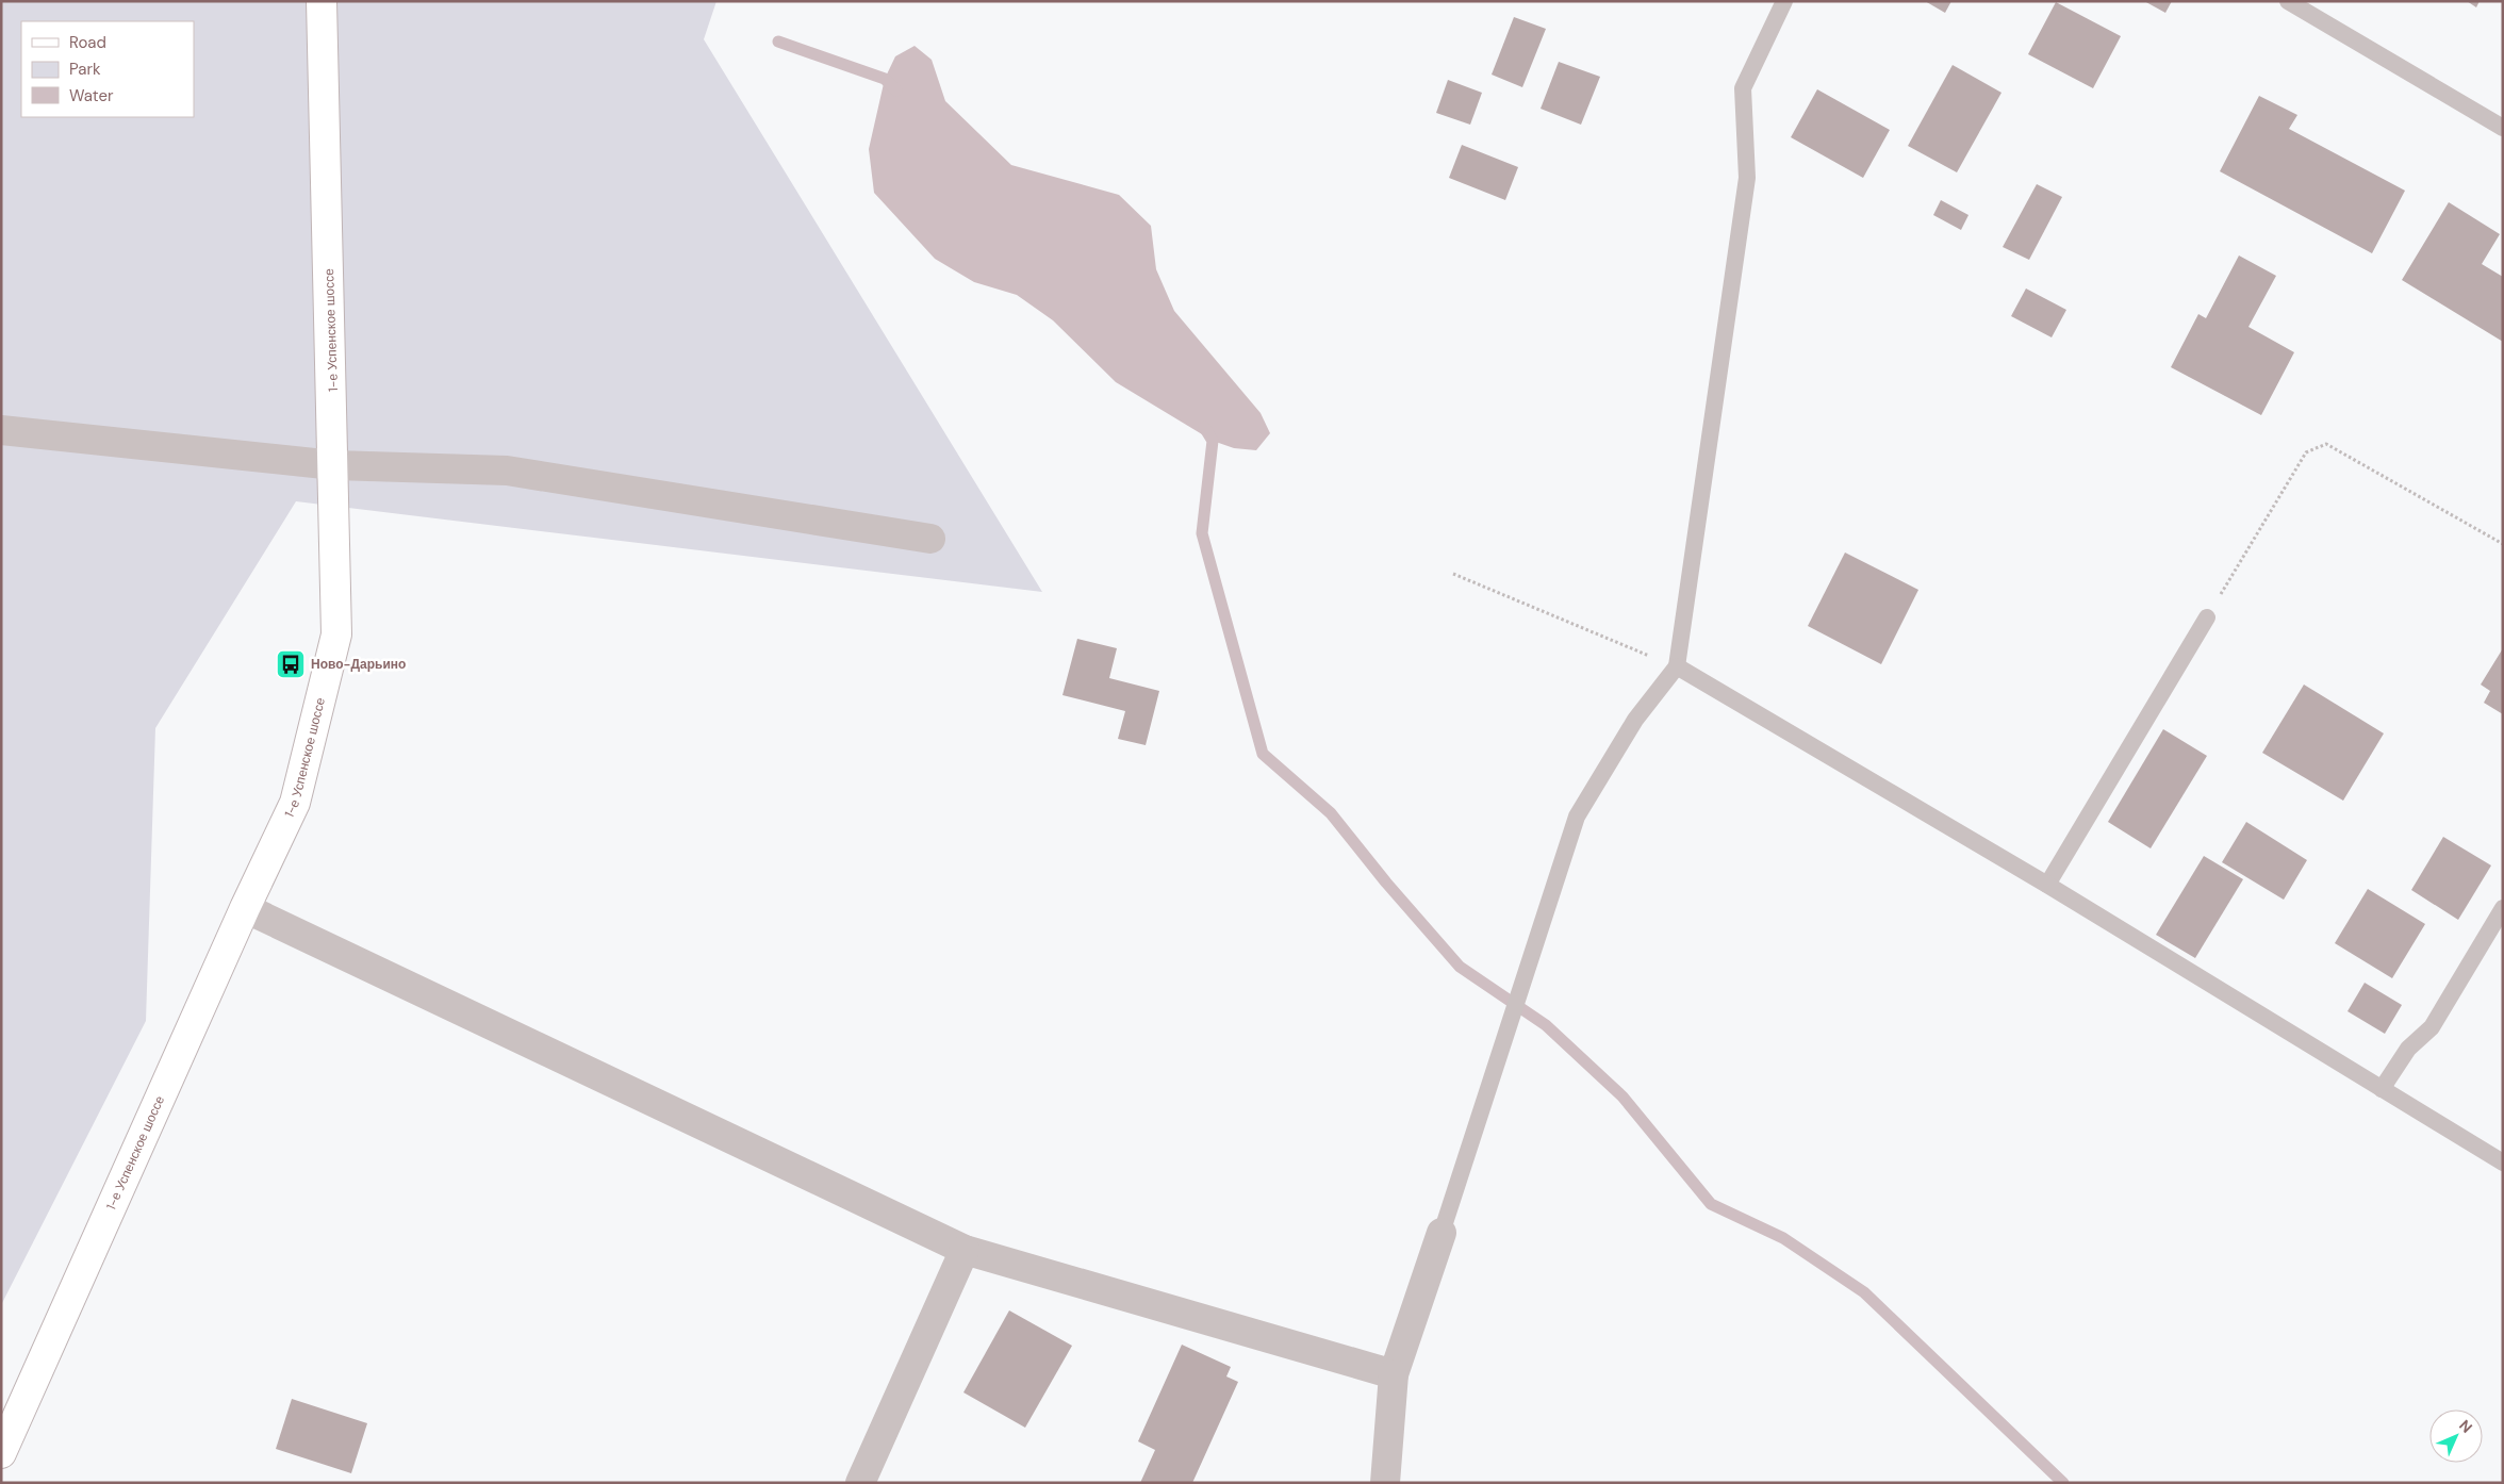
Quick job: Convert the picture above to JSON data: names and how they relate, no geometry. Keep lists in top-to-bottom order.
{
  "streets": {
    "main road": ["1-е Успенское шоссе"]
  },
  "places": {
    "bus stop": ["Ново-Дарьино"]
  },
  "legend": ["Road", "Park", "Water"],
  "north": "top right"
}
